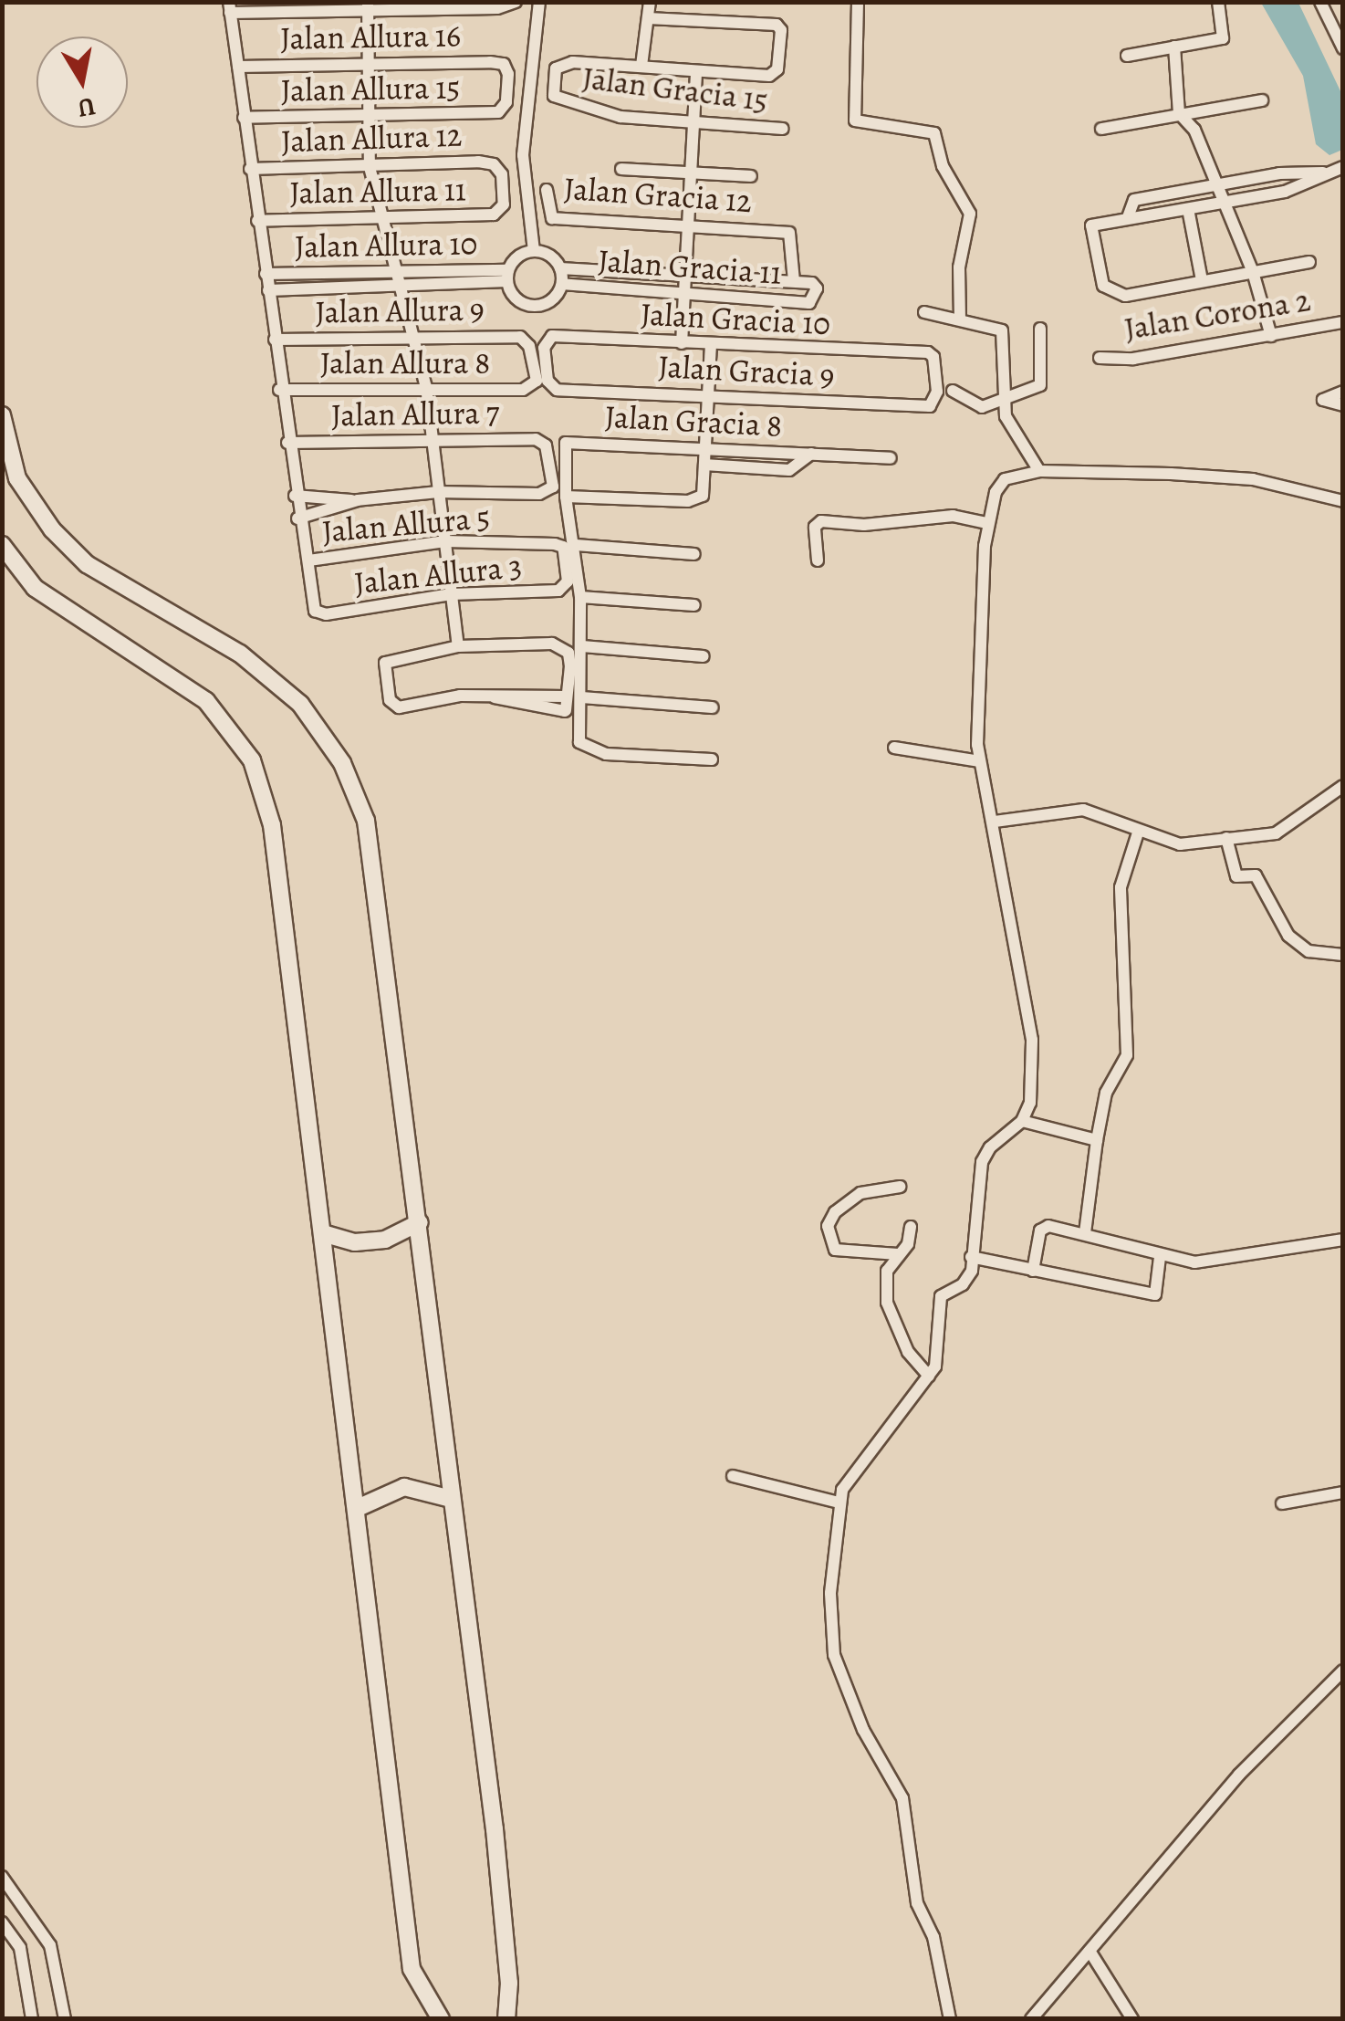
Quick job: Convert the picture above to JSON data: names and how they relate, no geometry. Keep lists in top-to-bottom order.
{
  "streets": {
    "street": [
      "Jalan Allura 16",
      "Jalan Allura 15",
      "Jalan Gracia 15",
      "Jalan Allura 12",
      "Jalan Allura 11",
      "Jalan Gracia 12",
      "Jalan Allura 10",
      "Jalan Gracia 11",
      "Jalan Allura 9",
      "Jalan Corona 2",
      "Jalan Gracia 10",
      "Jalan Allura 8",
      "Jalan Gracia 9",
      "Jalan Allura 7",
      "Jalan Gracia 8",
      "Jalan Allura 5",
      "Jalan Allura 3"
    ]
  },
  "crossings": [
    ["Jalan Allura 16", "Jalan Allura 15"],
    ["Jalan Allura 12", "Jalan Allura 11"],
    ["Jalan Gracia 12", "Jalan Gracia 11"],
    ["Jalan Allura 10", "Jalan Gracia 11"],
    ["Jalan Allura 9", "Jalan Allura 8"],
    ["Jalan Gracia 10", "Jalan Gracia 9"],
    ["Jalan Allura 5", "Jalan Allura 3"]
  ],
  "north": "bottom"
}
